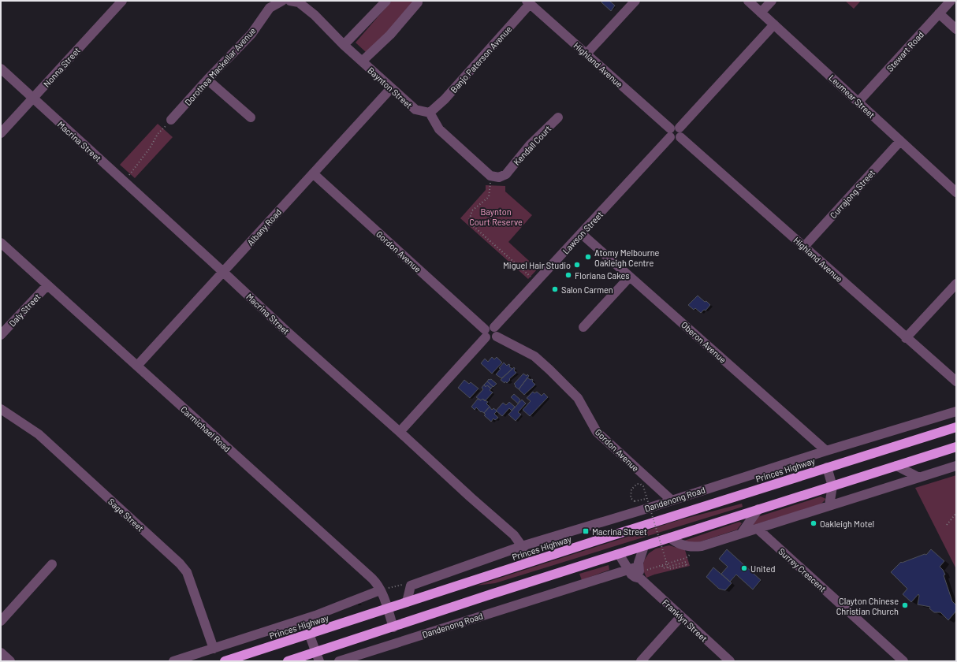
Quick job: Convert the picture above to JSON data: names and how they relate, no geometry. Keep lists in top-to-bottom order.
{
  "streets": {
    "highway": ["Princes Highway"],
    "street": [
      "Stewart Road",
      "Banjo Paterson Avenue",
      "Highland Avenue",
      "Dorothea Mackellar Avenue",
      "Nonna Street",
      "Baynton Street",
      "Leumear Street",
      "Macrina Street",
      "Kendall Court",
      "Currajong Street",
      "Albany Road",
      "Lawson Street",
      "Gordon Avenue",
      "Daly Street",
      "Oberon Avenue",
      "Carmichael Road",
      "Dandenong Road",
      "Sage Street",
      "Surrey Crescent",
      "Franklyn Street"
    ]
  },
  "crossings": [
    ["Stewart Road", "Leumear Street"],
    ["Banjo Paterson Avenue", "Highland Avenue"],
    ["Banjo Paterson Avenue", "Baynton Street"],
    ["Highland Avenue", "Currajong Street"],
    ["Highland Avenue", "Lawson Street"],
    ["Nonna Street", "Macrina Street"],
    ["Baynton Street", "Albany Road"],
    ["Leumear Street", "Currajong Street"],
    ["Leumear Street", "Lawson Street"],
    ["Macrina Street", "Albany Road"],
    ["Macrina Street", "Princes Highway"],
    ["Macrina Street", "Dandenong Road"],
    ["Albany Road", "Gordon Avenue"],
    ["Albany Road", "Carmichael Road"],
    ["Lawson Street", "Gordon Avenue"],
    ["Lawson Street", "Oberon Avenue"],
    ["Gordon Avenue", "Dandenong Road"],
    ["Daly Street", "Carmichael Road"],
    ["Oberon Avenue", "Dandenong Road"],
    ["Carmichael Road", "Princes Highway"],
    ["Dandenong Road", "Franklyn Street"]
  ],
  "parks": ["Baynton Court Reserve"],
  "places": {
    "other": [
      "Atomy Melbourne Oakleigh Centre",
      "Miguel Hair Studio",
      "Floriana Cakes",
      "Salon Carmen",
      "Oakleigh Motel",
      "United",
      "Clayton Chinese Christian Church"
    ],
    "transit": ["Macrina Street"]
  }
}
